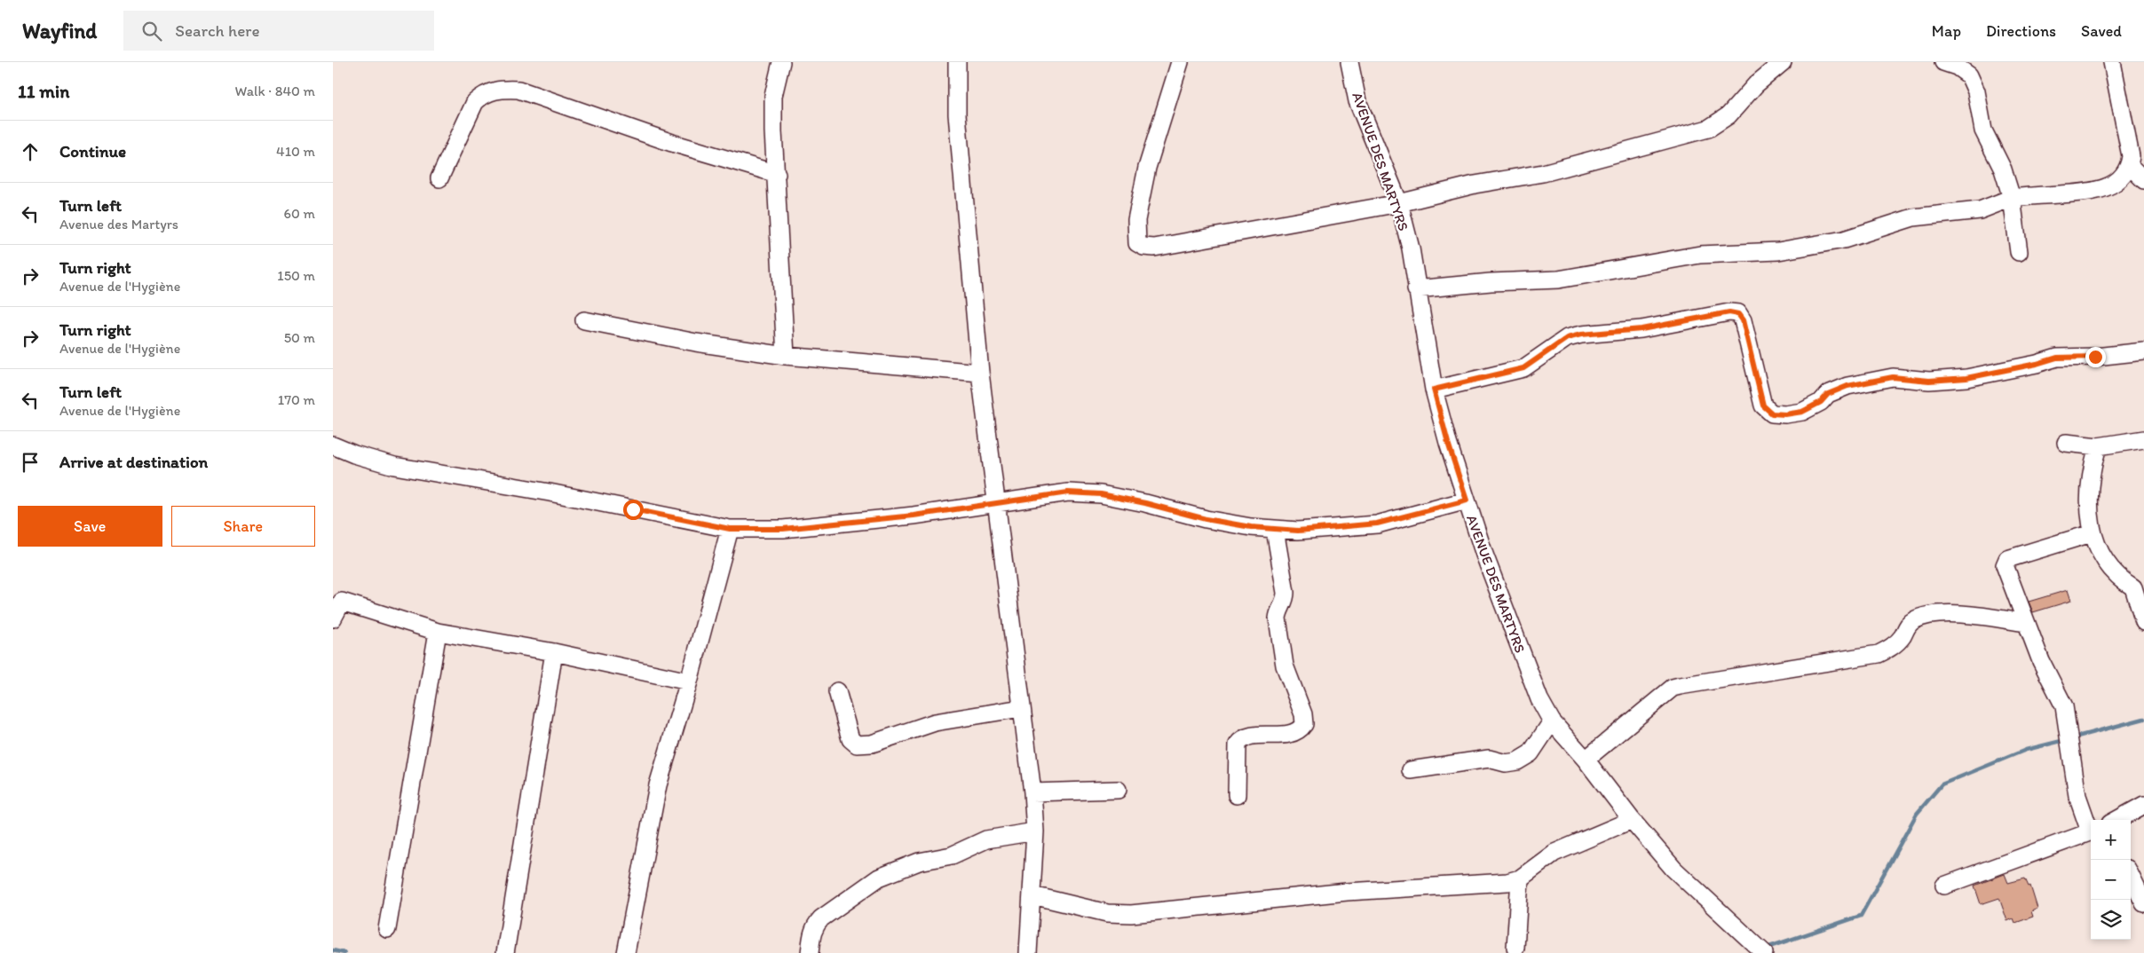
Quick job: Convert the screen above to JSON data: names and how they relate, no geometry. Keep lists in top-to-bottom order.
{
  "streets": {
    "street": ["AVENUE DES MARTYRS"]
  },
  "page": {
    "header": "Wayfind",
    "search": "Search here",
    "nav": ["Map", "Directions", "Saved"],
    "heading": ["11 min", "Walk · 840 m"],
    "list": [
      ["Continue", "410 m"],
      ["Turn left", "Avenue des Martyrs", "60 m"],
      ["Turn right", "Avenue de l'Hygiène", "150 m"],
      ["Turn right", "Avenue de l'Hygiène", "50 m"],
      ["Turn left", "Avenue de l'Hygiène", "170 m"],
      "Arrive at destination"
    ],
    "buttons": ["Save", "Share"],
    "map_buttons": ["+", "−"]
  }
}
